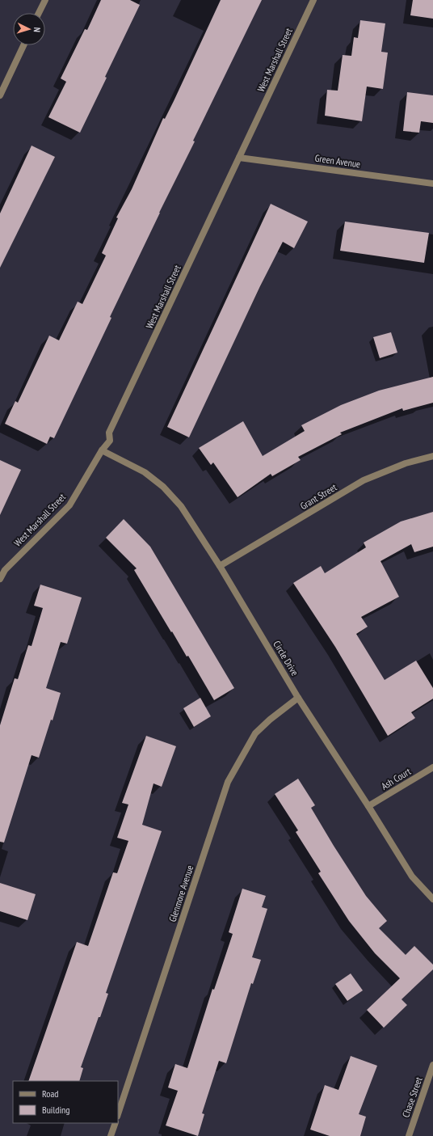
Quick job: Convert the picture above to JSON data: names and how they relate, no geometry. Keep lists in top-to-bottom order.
{
  "streets": {
    "street": [
      "West Marshall Street",
      "Green Avenue",
      "Grant Street",
      "Circle Drive",
      "Ash Court",
      "Glenmore Avenue",
      "Chase Street"
    ]
  },
  "crossings": [
    ["West Marshall Street", "Green Avenue"],
    ["West Marshall Street", "Circle Drive"],
    ["Grant Street", "Circle Drive"],
    ["Circle Drive", "Ash Court"],
    ["Circle Drive", "Glenmore Avenue"]
  ],
  "legend": ["Road", "Building"],
  "north": "right"
}
